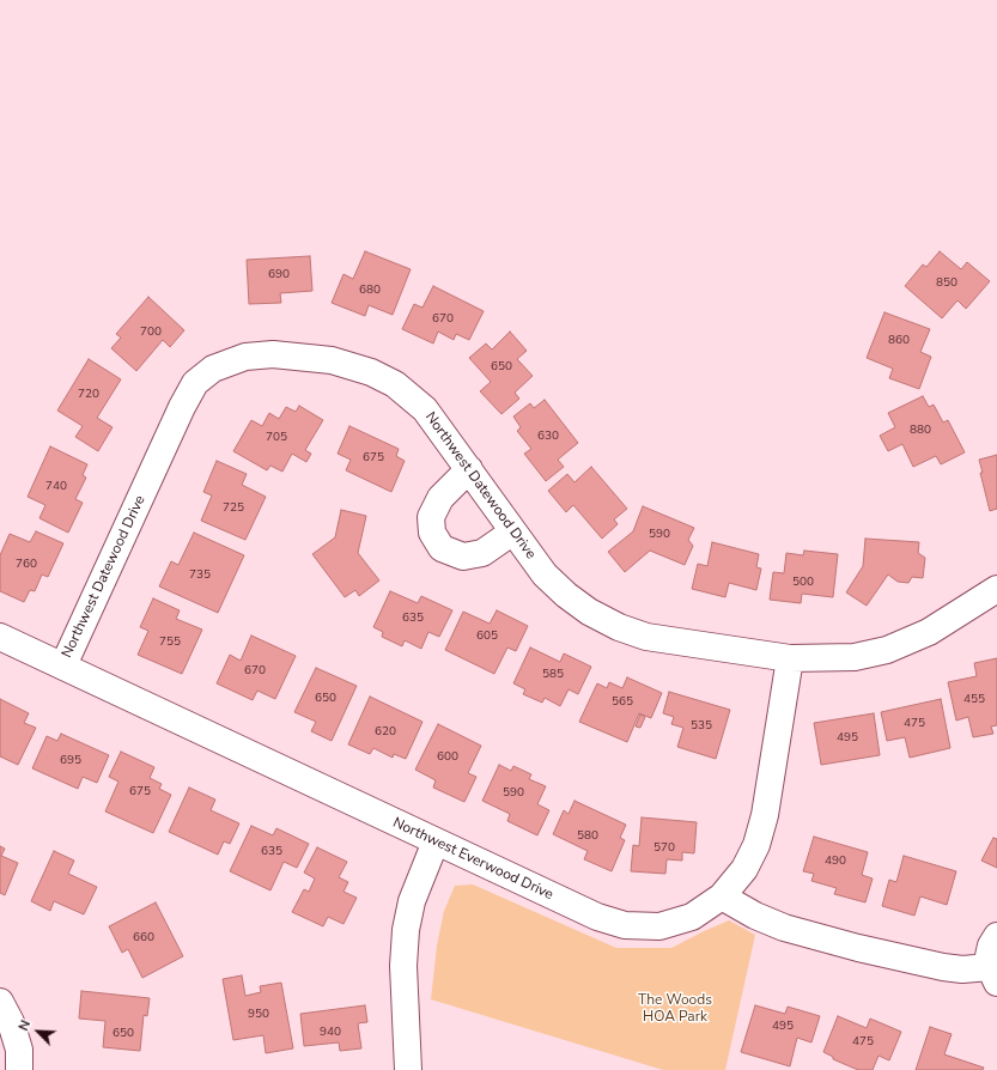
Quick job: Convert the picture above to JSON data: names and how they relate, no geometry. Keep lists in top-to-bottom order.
{
  "streets": {
    "street": ["Northwest Datewood Drive", "Northwest Everwood Drive"]
  },
  "crossings": [
    ["Northwest Datewood Drive", "Northwest Everwood Drive"]
  ],
  "parks": ["The Woods HOA Park"],
  "house_numbers": [
    "690",
    "850",
    "680",
    "670",
    "700",
    "860",
    "650",
    "720",
    "880",
    "630",
    "705",
    "675",
    "740",
    "725",
    "590",
    "760",
    "735",
    "500",
    "635",
    "605",
    "755",
    "670",
    "585",
    "650",
    "455",
    "565",
    "475",
    "535",
    "620",
    "495",
    "600",
    "695",
    "675",
    "590",
    "580",
    "570",
    "635",
    "490",
    "660",
    "950",
    "495",
    "940",
    "650",
    "475"
  ],
  "north": "top left"
}
